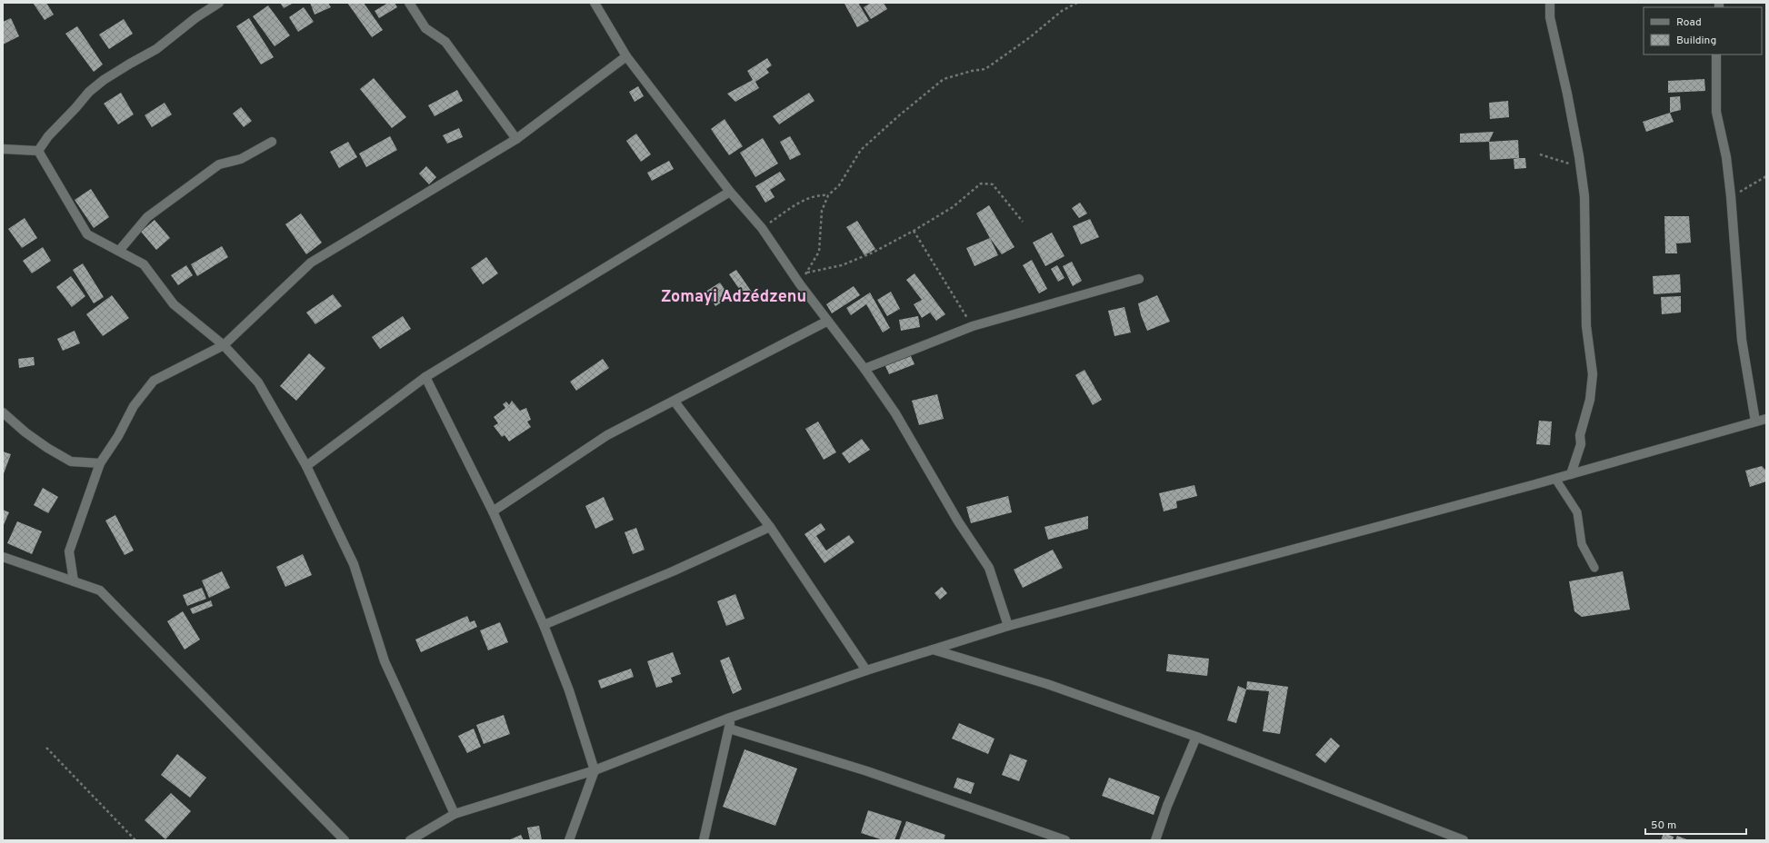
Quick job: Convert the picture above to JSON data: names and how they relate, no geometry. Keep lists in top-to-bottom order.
{
  "districts": ["Zomayi Adzédzenu"],
  "legend": ["Road", "Building"],
  "scale_bar": "50 m"
}
